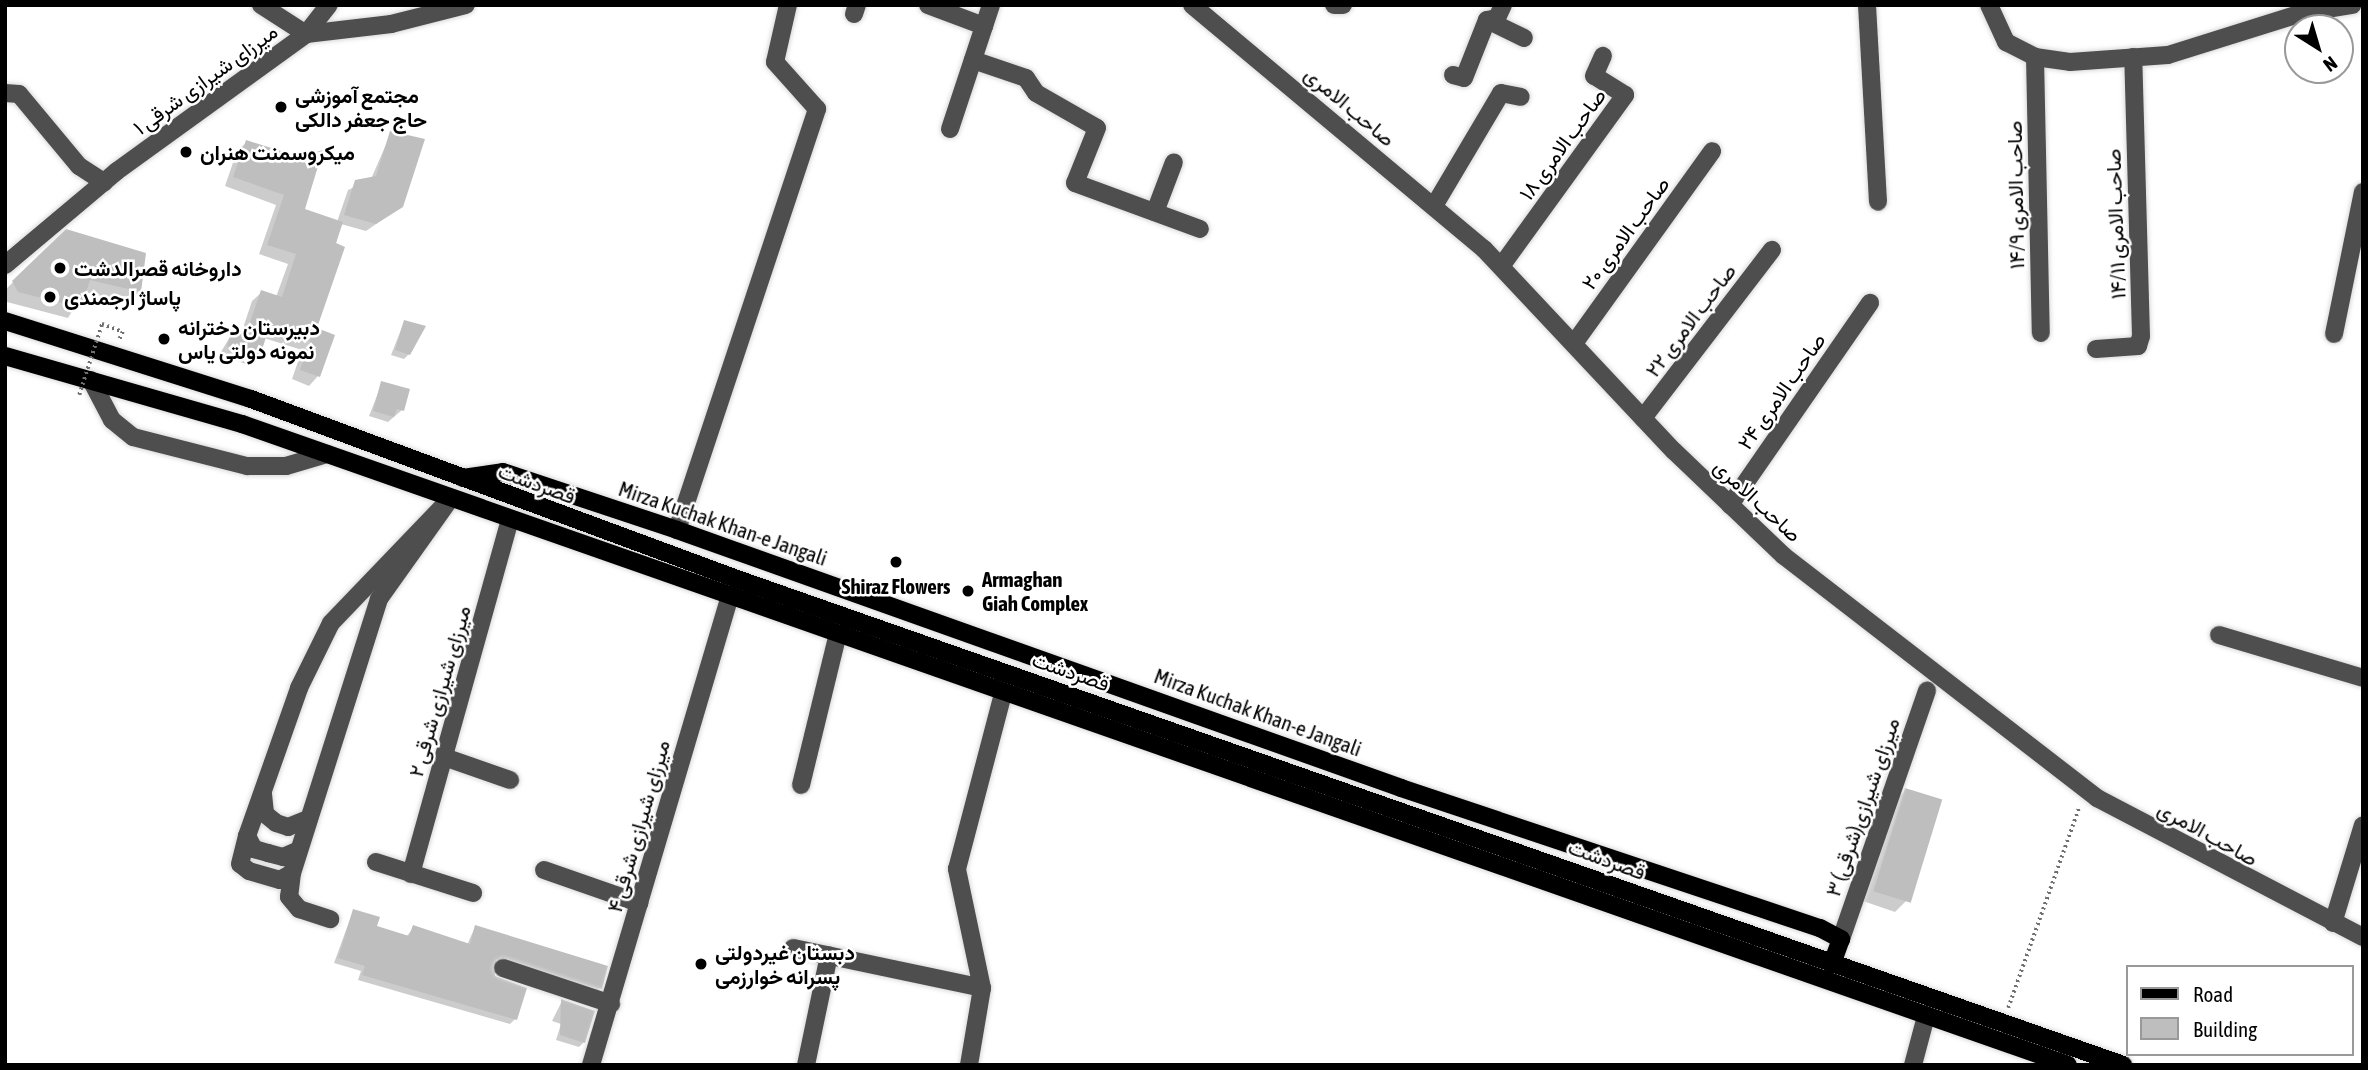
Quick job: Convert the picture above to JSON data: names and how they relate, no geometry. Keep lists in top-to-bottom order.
{
  "streets": {
    "main road": ["قصردشت", "Mirza Kuchak Khan-e Jangali"],
    "street": [
      "۱ میرزای شیرازی شرقی",
      "صاحب الامری",
      "۱۸ صاحب الامری",
      "۱۴/۹ صاحب الامری",
      "۱۴/۱۱ صاحب الامری",
      "۲۰ صاحب الامری",
      "۲۲ صاحب الامری",
      "۲۴ صاحب الامری",
      "۲ میرزای شیرازی شرقی",
      "۳ میرزای شیرازی(شرقی)",
      "۴ میرزای شیرازی شرقی"
    ]
  },
  "crossings": [
    ["صاحب الامری", "۱۸ صاحب الامری"],
    ["صاحب الامری", "۲۰ صاحب الامری"],
    ["صاحب الامری", "۲۲ صاحب الامری"],
    ["صاحب الامری", "۲۴ صاحب الامری"],
    ["قصردشت", "Mirza Kuchak Khan-e Jangali"],
    ["قصردشت", "۲ میرزای شیرازی شرقی"],
    ["قصردشت", "۴ میرزای شیرازی شرقی"],
    ["Mirza Kuchak Khan-e Jangali", "۳ میرزای شیرازی(شرقی)"]
  ],
  "places": [
    "مجتمع آموزشی حاج جعفر دالکی",
    "میکروسمنت هنران",
    "داروخانه قصرالدشت",
    "پاساژ ارجمندی",
    "دبیرستان دخترانه نمونه دولتی یاس",
    "Shiraz Flowers",
    "Armaghan Giah Complex",
    "دبستان غیردولتی پسرانه خوارزمی"
  ],
  "legend": ["Road", "Building"],
  "north": "bottom right"
}
